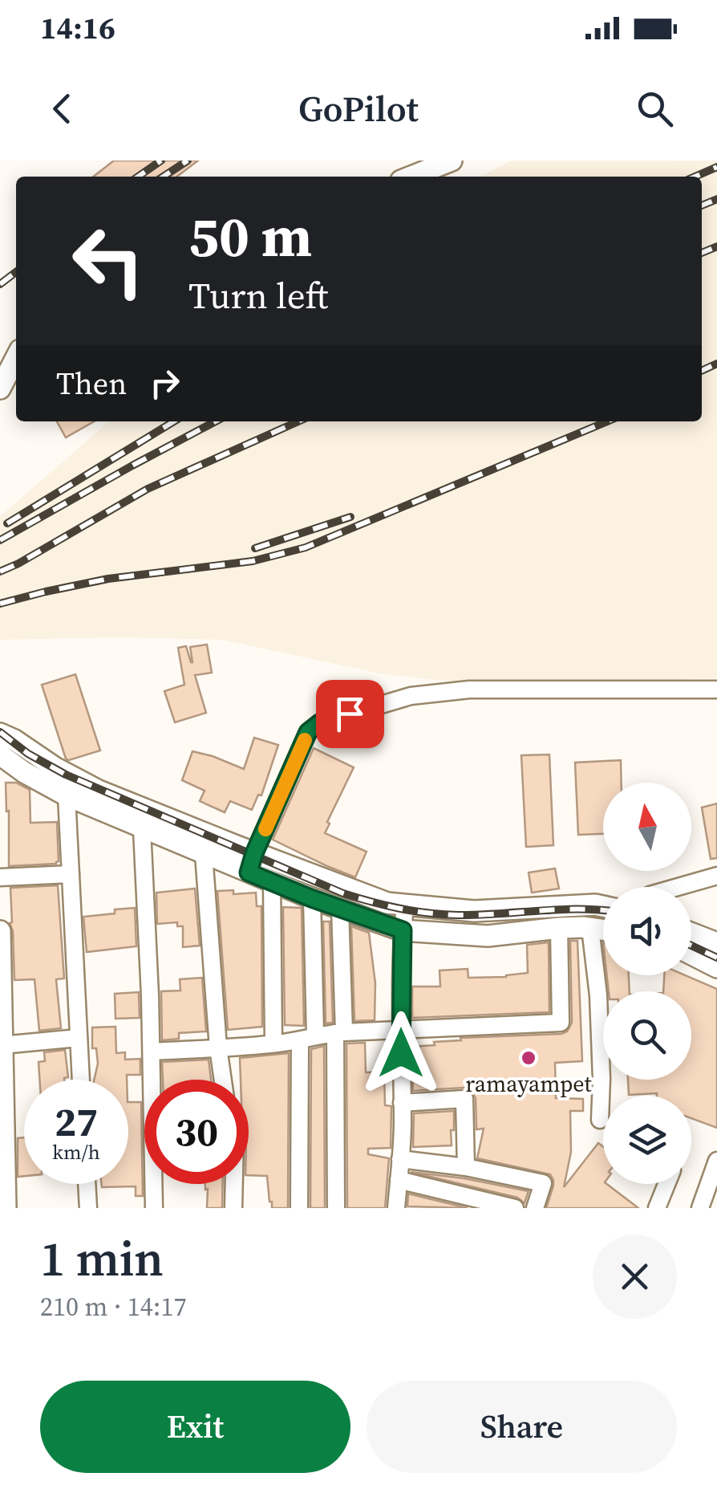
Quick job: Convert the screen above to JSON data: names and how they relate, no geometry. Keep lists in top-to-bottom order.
{
  "places": ["ramayampet"],
  "north": "top",
  "page": {
    "status": "14:16",
    "header": "GoPilot",
    "turn": ["50 m", "Turn left"],
    "then": "Then",
    "speed": "27 km/h",
    "limit": "30",
    "heading": ["1 min", "210 m · 14:17"],
    "buttons": ["Exit", "Share"]
  }
}
